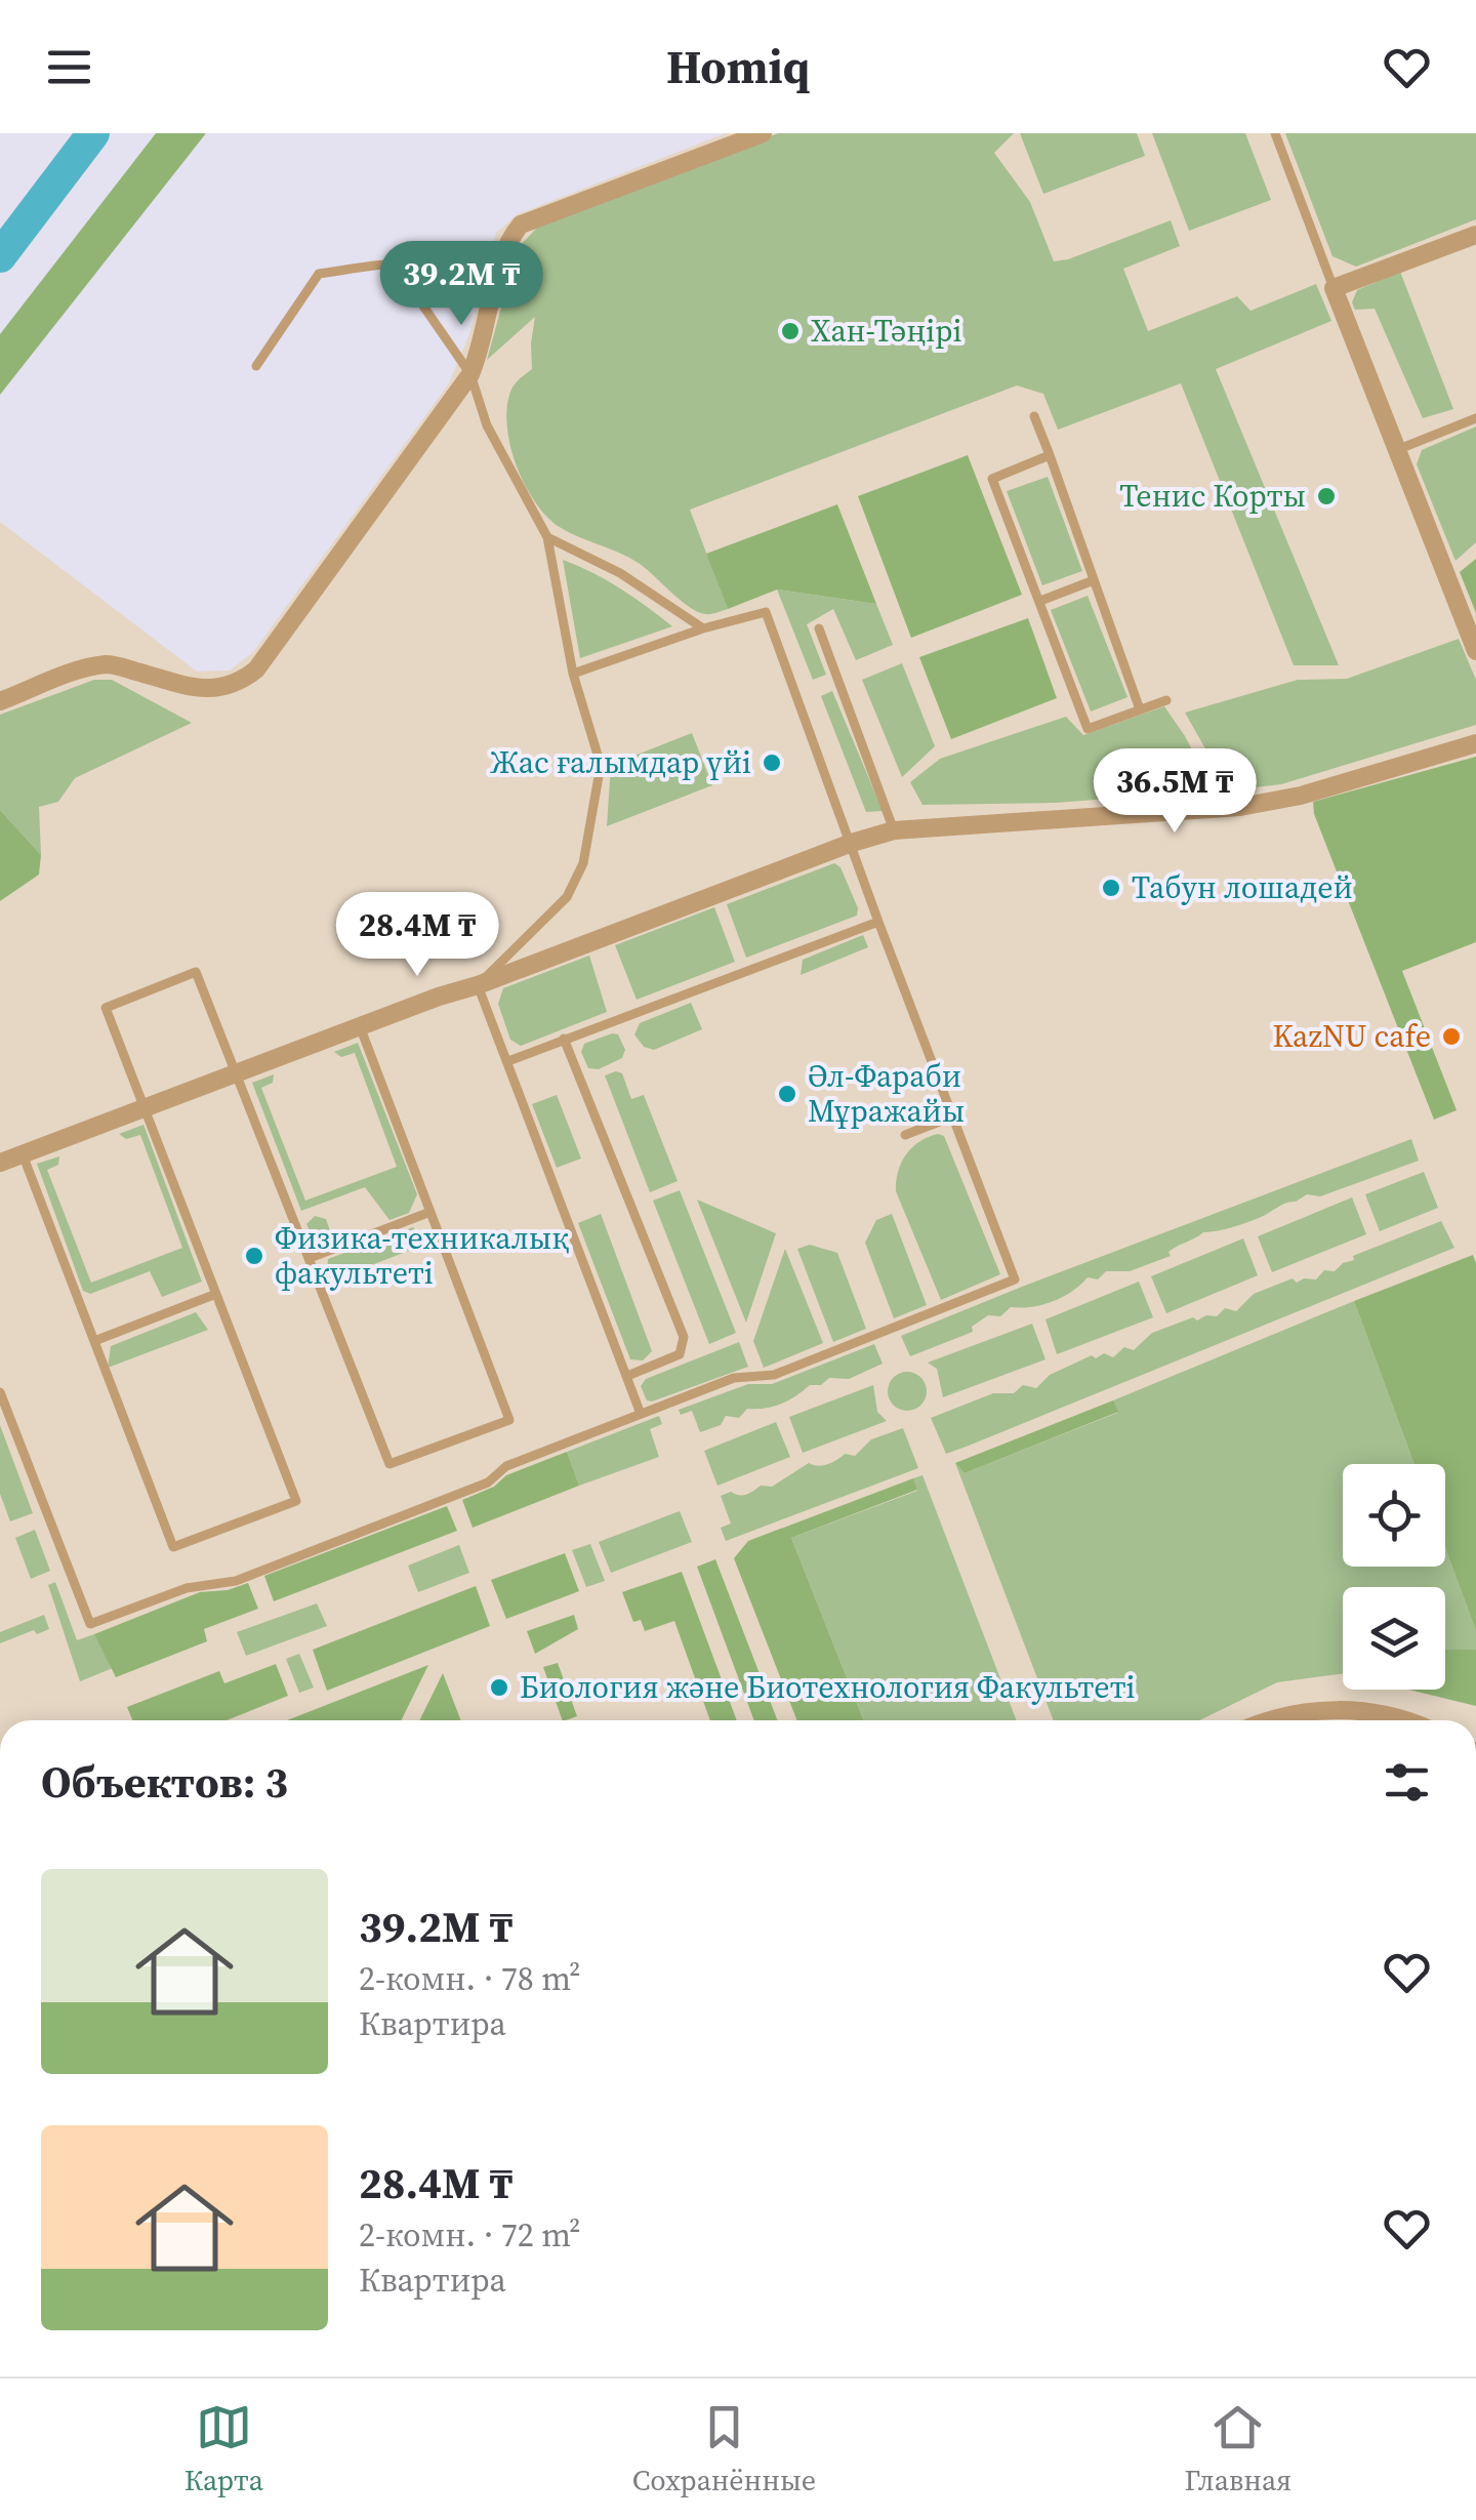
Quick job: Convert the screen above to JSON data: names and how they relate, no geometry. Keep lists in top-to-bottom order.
{
  "places": [
    "Хан-Тәңірі",
    "Тенис Корты",
    "Жас ғалымдар үйі",
    "Табун лошадей",
    "KazNU cafe",
    "Әл-Фараби Мұражайы",
    "Физика-техникалық факультеті",
    "Биология және Биотехнология Факультеті"
  ],
  "page": {
    "header": "Homiq",
    "price": ["39.2M ₸", "36.5M ₸", "28.4M ₸"],
    "heading": "Объектов: 3",
    "list": [
      {
        "name": "39.2M ₸",
        "note": "2-комн. · 78 m² · Квартира"
      },
      {
        "name": "28.4M ₸",
        "note": "2-комн. · 72 m² · Квартира"
      }
    ],
    "tabs": ["Карта", "Сохранённые", "Главная"]
  }
}
